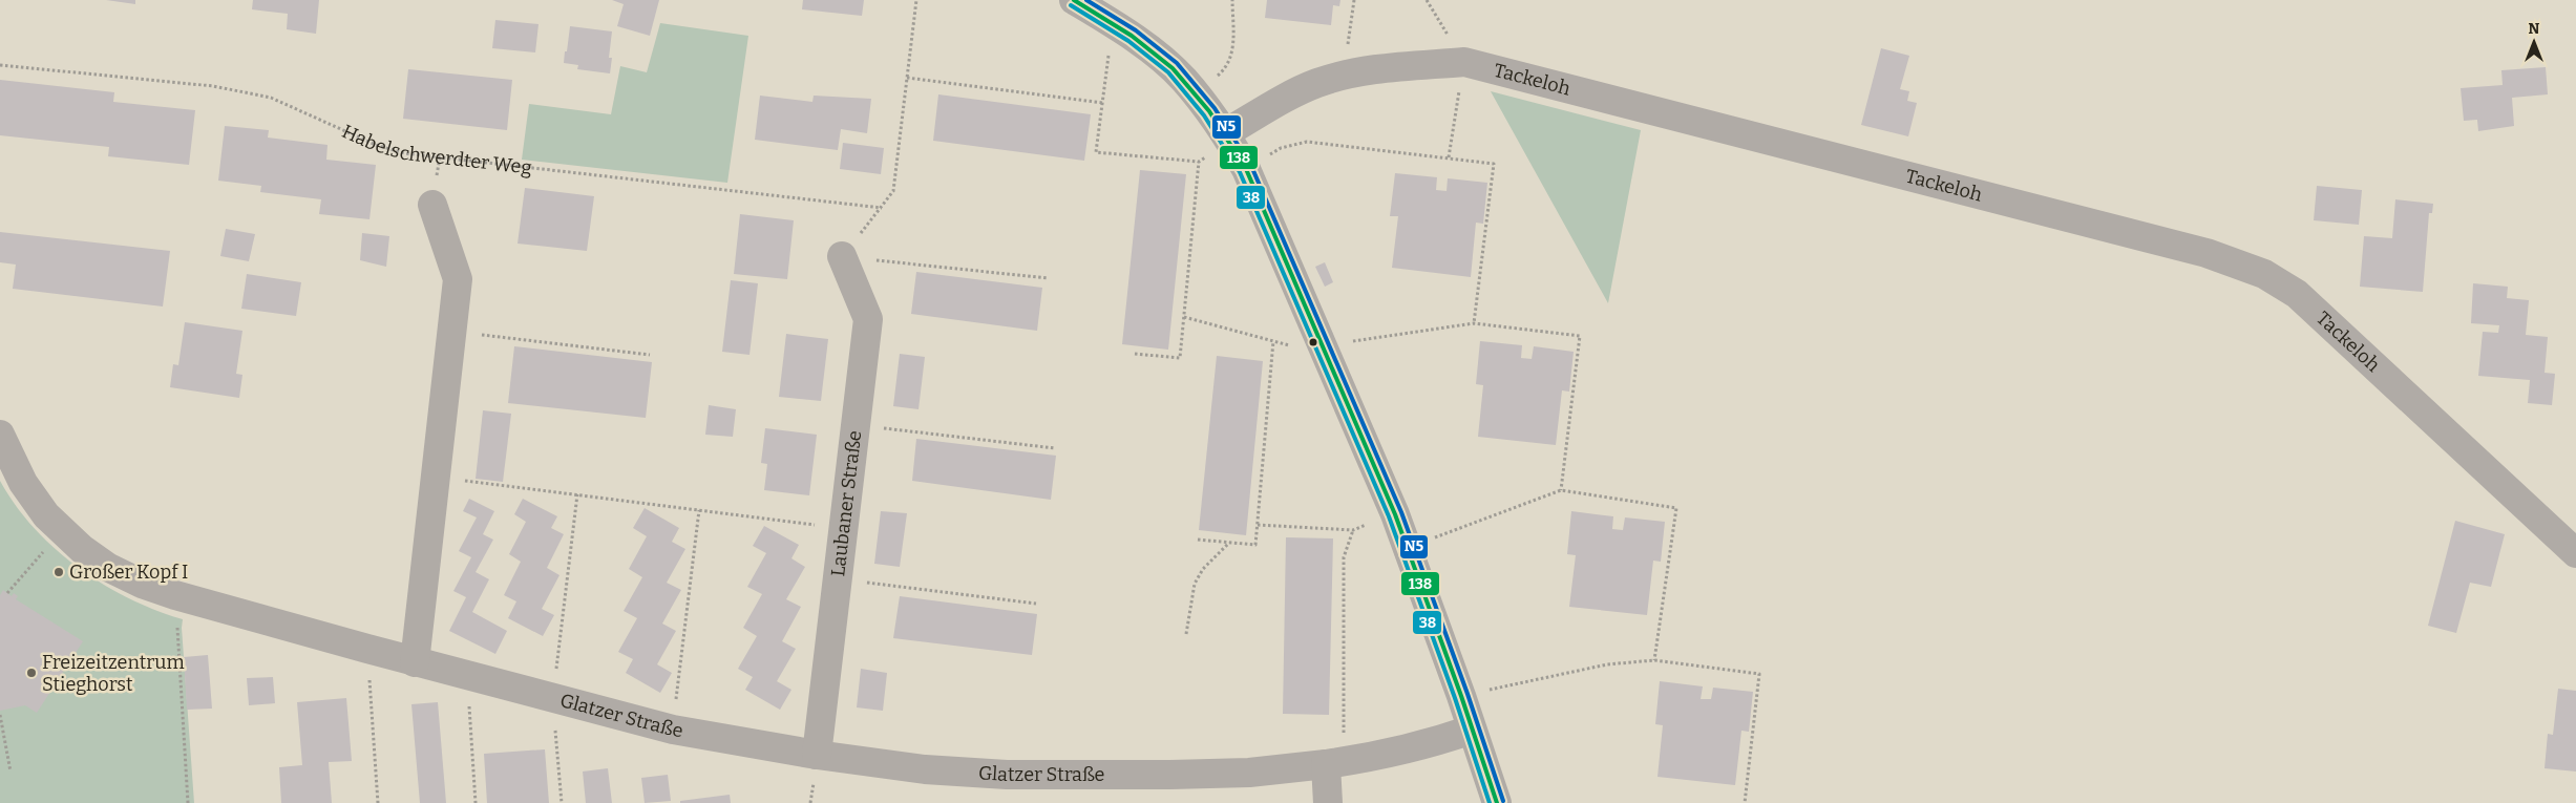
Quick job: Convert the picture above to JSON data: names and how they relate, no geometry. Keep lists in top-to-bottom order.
{
  "streets": {
    "street": ["Tackeloh", "Laubaner Straße", "Glatzer Straße"],
    "path": ["Habelschwerdter Weg"]
  },
  "crossings": [
    ["Laubaner Straße", "Glatzer Straße"]
  ],
  "places": ["Großer Kopf I", "Freizeitzentrum Stieghorst"],
  "lines": ["transit line 138", "transit line N5", "transit line 38"],
  "north": "top"
}
